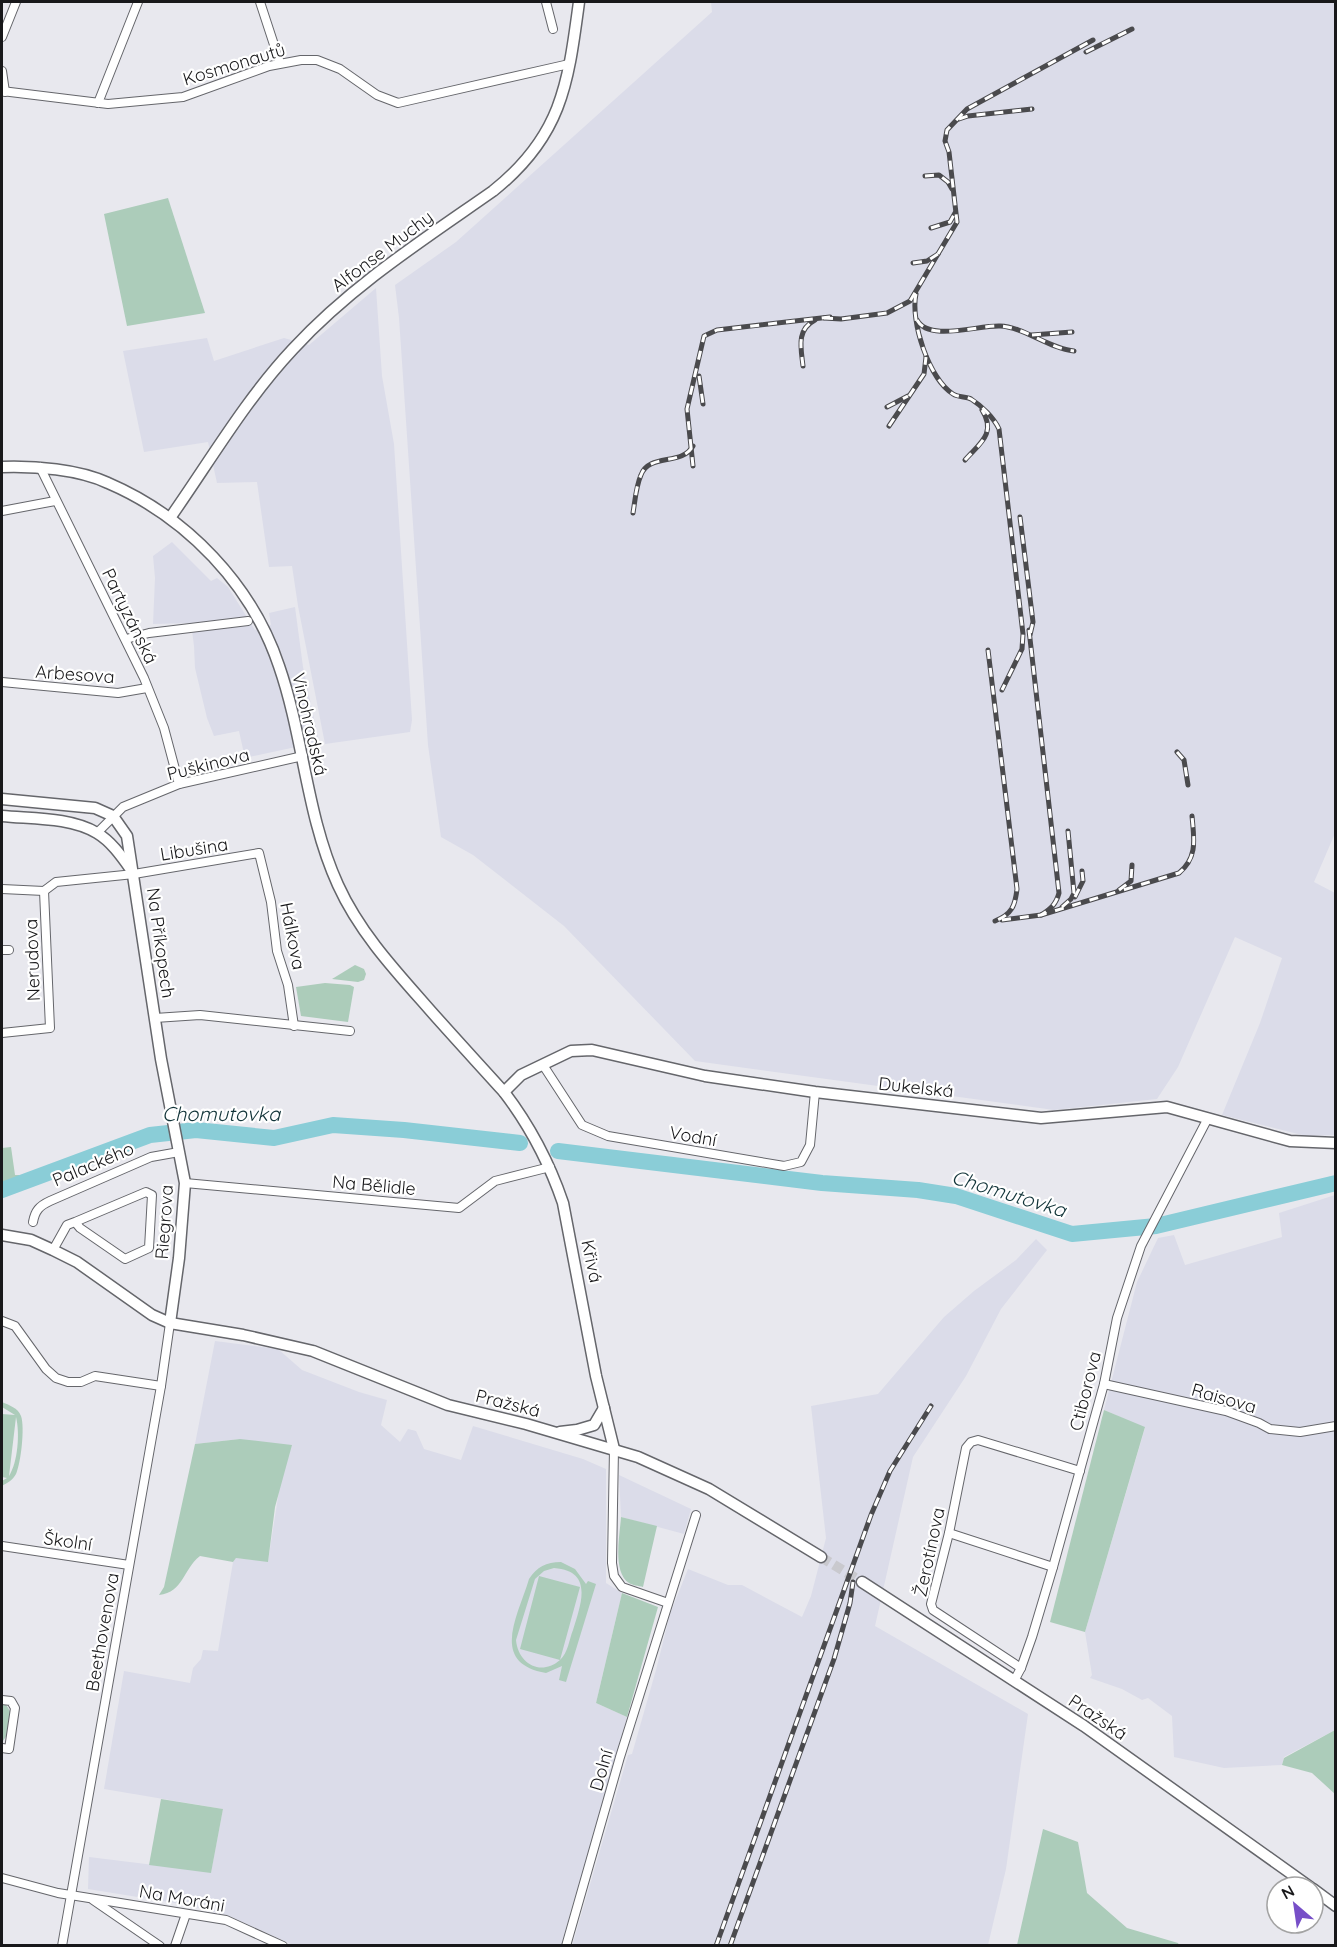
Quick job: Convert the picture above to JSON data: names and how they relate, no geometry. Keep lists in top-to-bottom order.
{
  "streets": {
    "street": [
      "Kosmonautů",
      "Alfonse Muchy",
      "Partyzánská",
      "Arbesova",
      "Vinohradská",
      "Puškinova",
      "Libušina",
      "Hálkova",
      "Na Příkopech",
      "Nerudova",
      "Dukelská",
      "Vodní",
      "Palackého",
      "Na Bělidle",
      "Riegrova",
      "Křivá",
      "Ctiborova",
      "Raisova",
      "Pražská",
      "Školní",
      "Žerotínova",
      "Beethovenova",
      "Dolní",
      "Na Moráni"
    ]
  },
  "crossings": [
    ["Kosmonautů", "Alfonse Muchy"],
    ["Alfonse Muchy", "Vinohradská"],
    ["Partyzánská", "Arbesova"],
    ["Partyzánská", "Vinohradská"],
    ["Partyzánská", "Puškinova"],
    ["Vinohradská", "Puškinova"],
    ["Vinohradská", "Dukelská"],
    ["Vinohradská", "Křivá"],
    ["Puškinova", "Na Příkopech"],
    ["Libušina", "Hálkova"],
    ["Libušina", "Na Příkopech"],
    ["Libušina", "Nerudova"],
    ["Na Příkopech", "Riegrova"],
    ["Dukelská", "Vodní"],
    ["Dukelská", "Křivá"],
    ["Dukelská", "Ctiborova"],
    ["Palackého", "Riegrova"],
    ["Na Bělidle", "Riegrova"],
    ["Na Bělidle", "Křivá"],
    ["Riegrova", "Pražská"],
    ["Riegrova", "Beethovenova"],
    ["Křivá", "Pražská"],
    ["Ctiborova", "Raisova"],
    ["Ctiborova", "Pražská"],
    ["Ctiborova", "Žerotínova"],
    ["Pražská", "Beethovenova"],
    ["Školní", "Beethovenova"],
    ["Beethovenova", "Na Moráni"]
  ],
  "water": ["Chomutovka"],
  "north": "top left"
}
